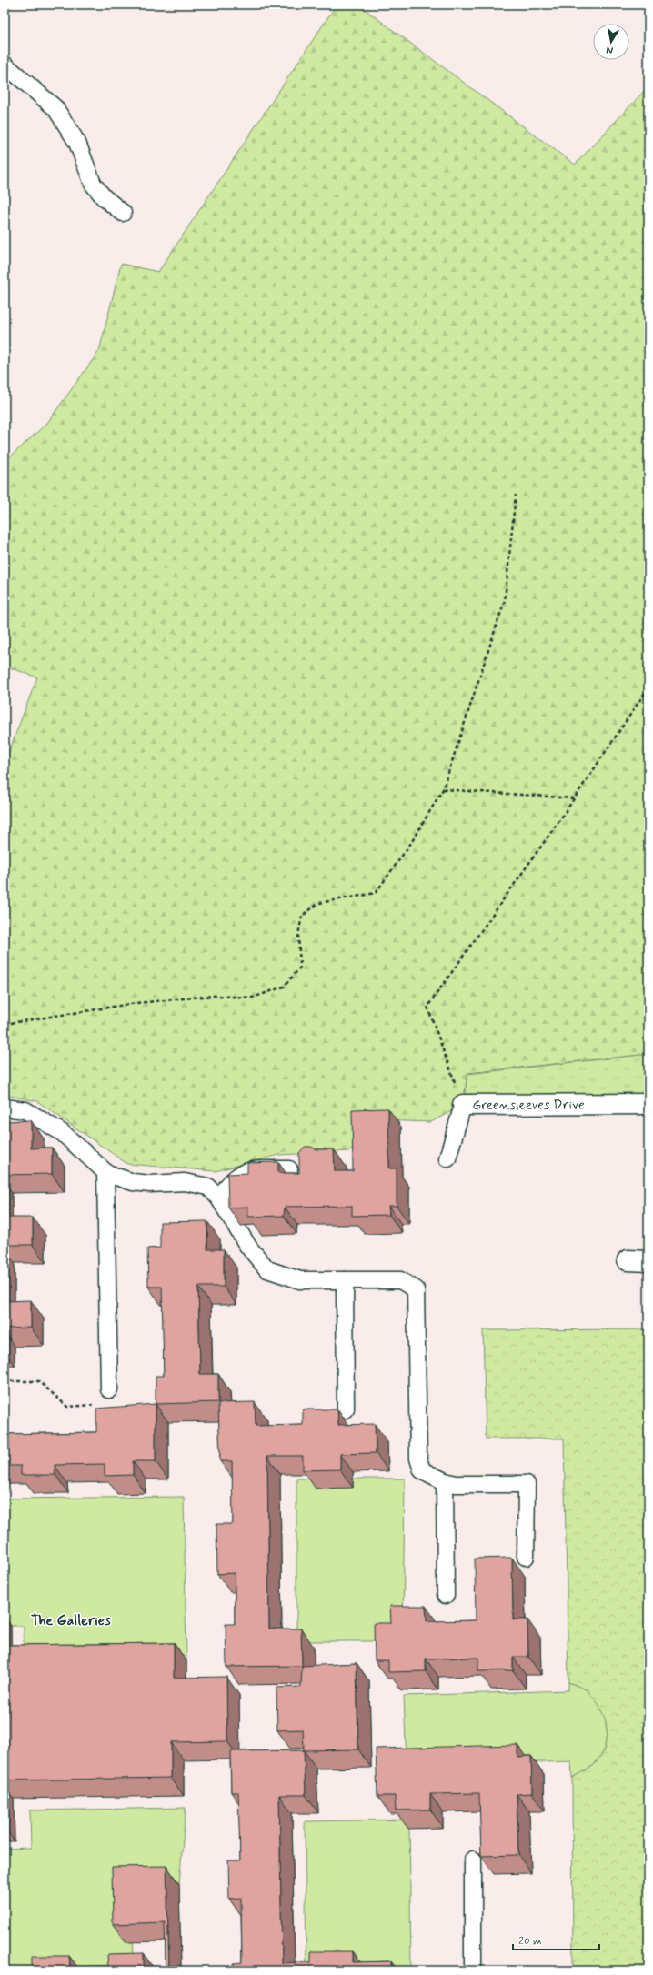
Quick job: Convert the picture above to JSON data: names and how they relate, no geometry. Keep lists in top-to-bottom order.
{
  "streets": {
    "street": ["Greensleeves Drive"]
  },
  "districts": ["The Galleries"],
  "scale_bar": "20 m",
  "north": "bottom"
}
